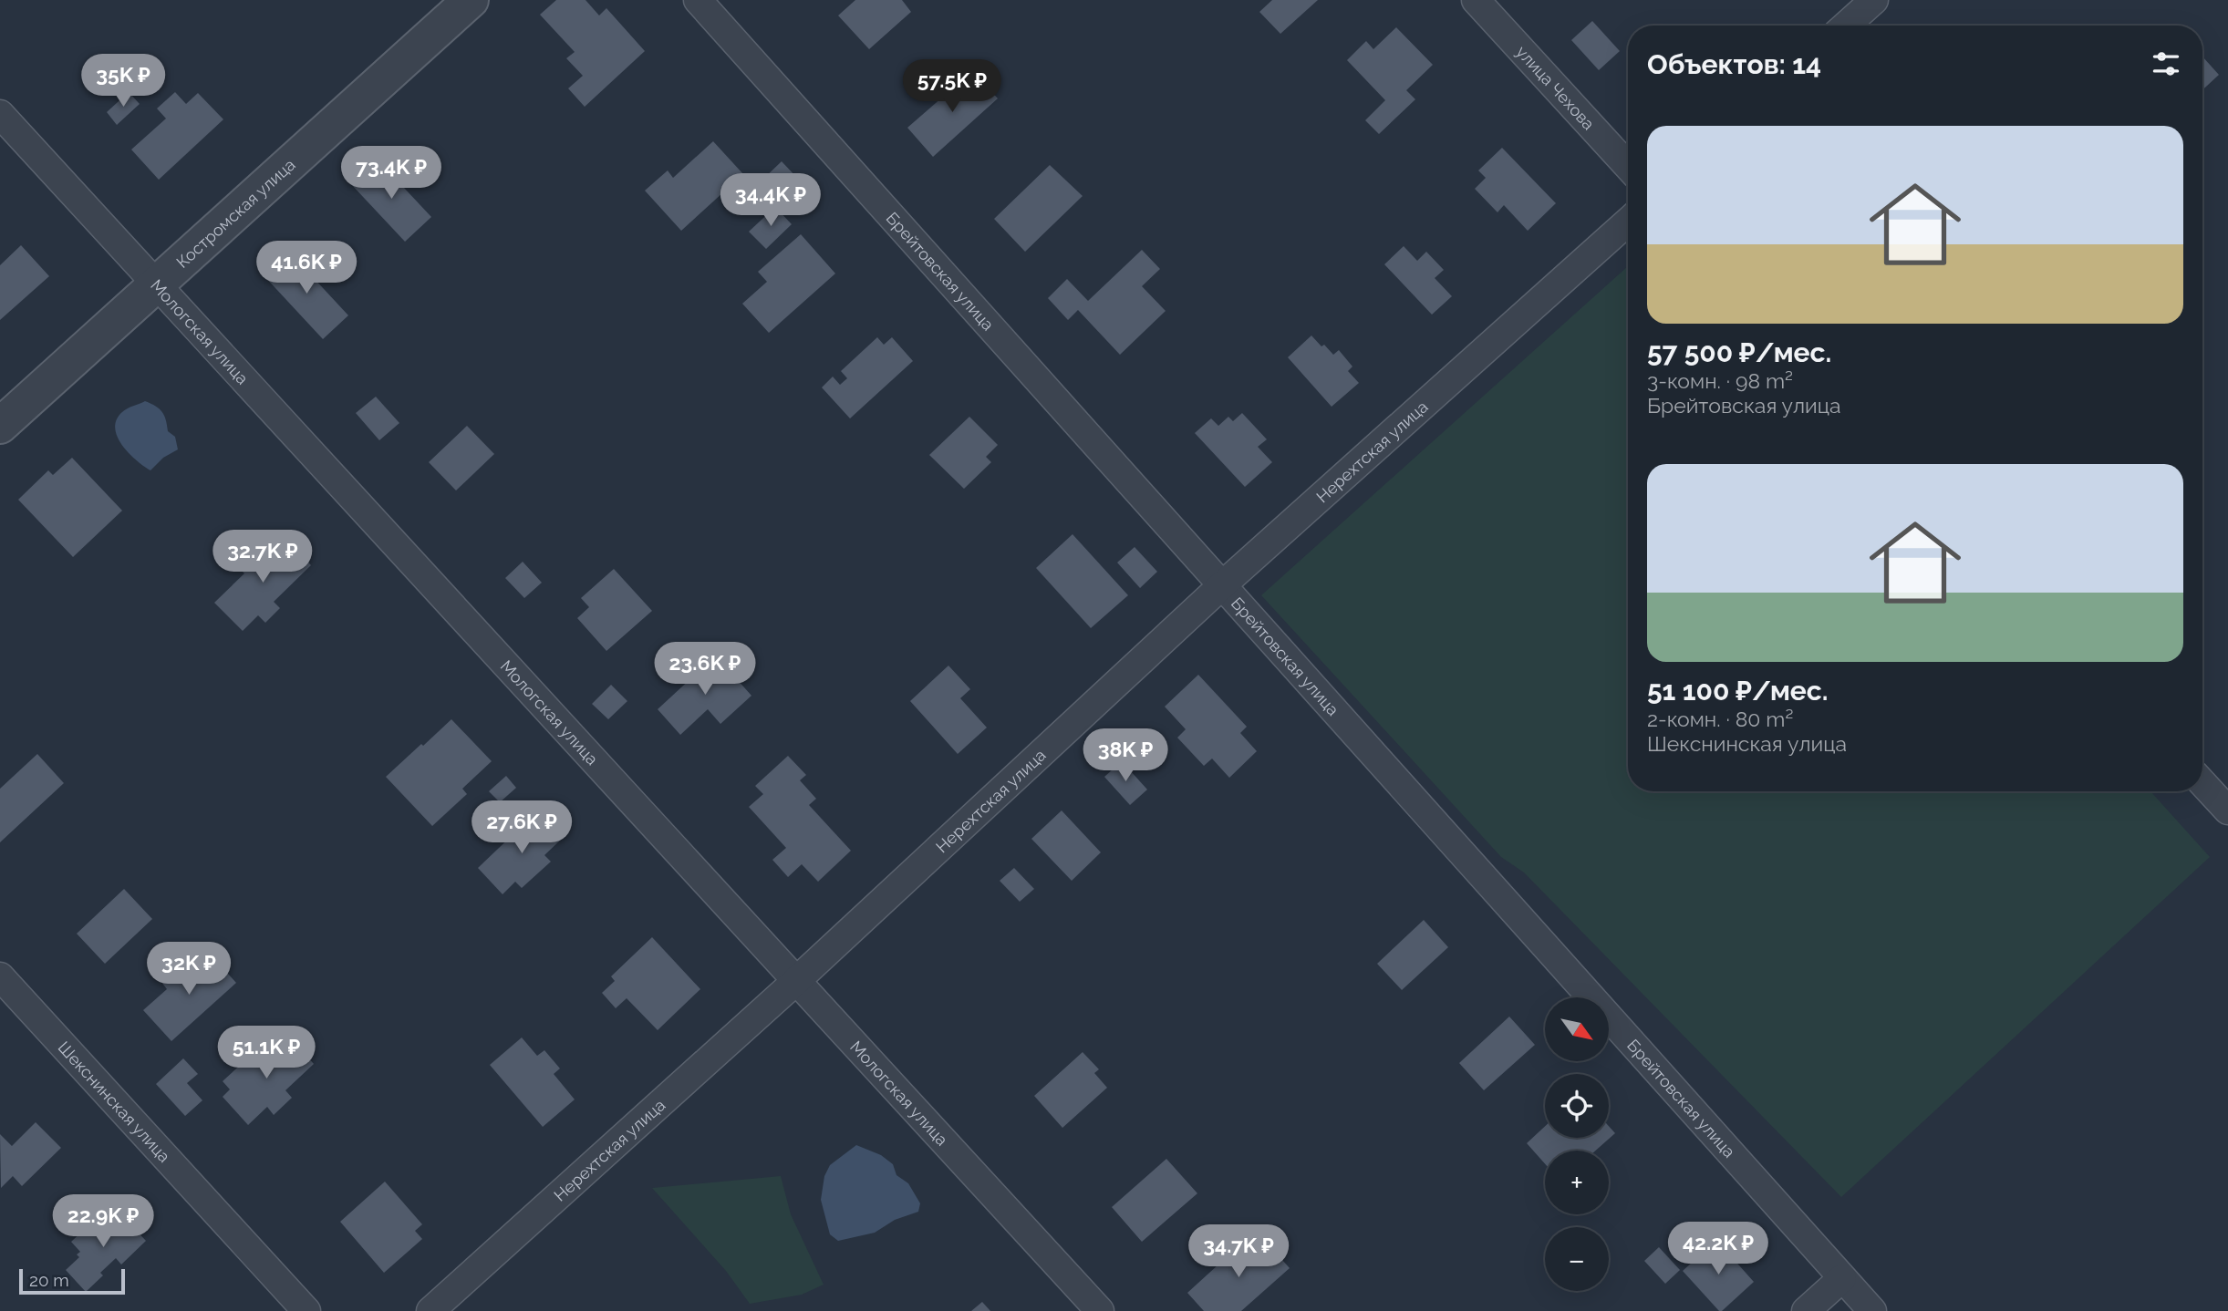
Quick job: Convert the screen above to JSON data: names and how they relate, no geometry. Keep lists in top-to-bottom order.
{
  "streets": {
    "street": [
      "улица Чехова",
      "Костромская улица",
      "Брейтовская улица",
      "Мологская улица",
      "Нерехтская улица",
      "Шекснинская улица"
    ]
  },
  "crossings": [
    ["Костромская улица", "Мологская улица"],
    ["Брейтовская улица", "Нерехтская улица"],
    ["Мологская улица", "Нерехтская улица"]
  ],
  "scale_bar": "20 m",
  "north": "bottom right",
  "page": {
    "heading": "Объектов: 14",
    "price": [
      "35K ₽",
      "57.5K ₽",
      "73.4K ₽",
      "34.4K ₽",
      "41.6K ₽",
      "32.7K ₽",
      "23.6K ₽",
      "38K ₽",
      "27.6K ₽",
      "32K ₽",
      "51.1K ₽",
      "22.9K ₽",
      "42.2K ₽",
      "34.7K ₽"
    ],
    "list": [
      {
        "name": "57 500 ₽/мес.",
        "note": "3-комн. · 98 m² · Брейтовская улица"
      },
      {
        "name": "51 100 ₽/мес.",
        "note": "2-комн. · 80 m² · Шекснинская улица"
      }
    ],
    "map_buttons": ["+", "−"],
    "scale": "20 m"
  }
}
